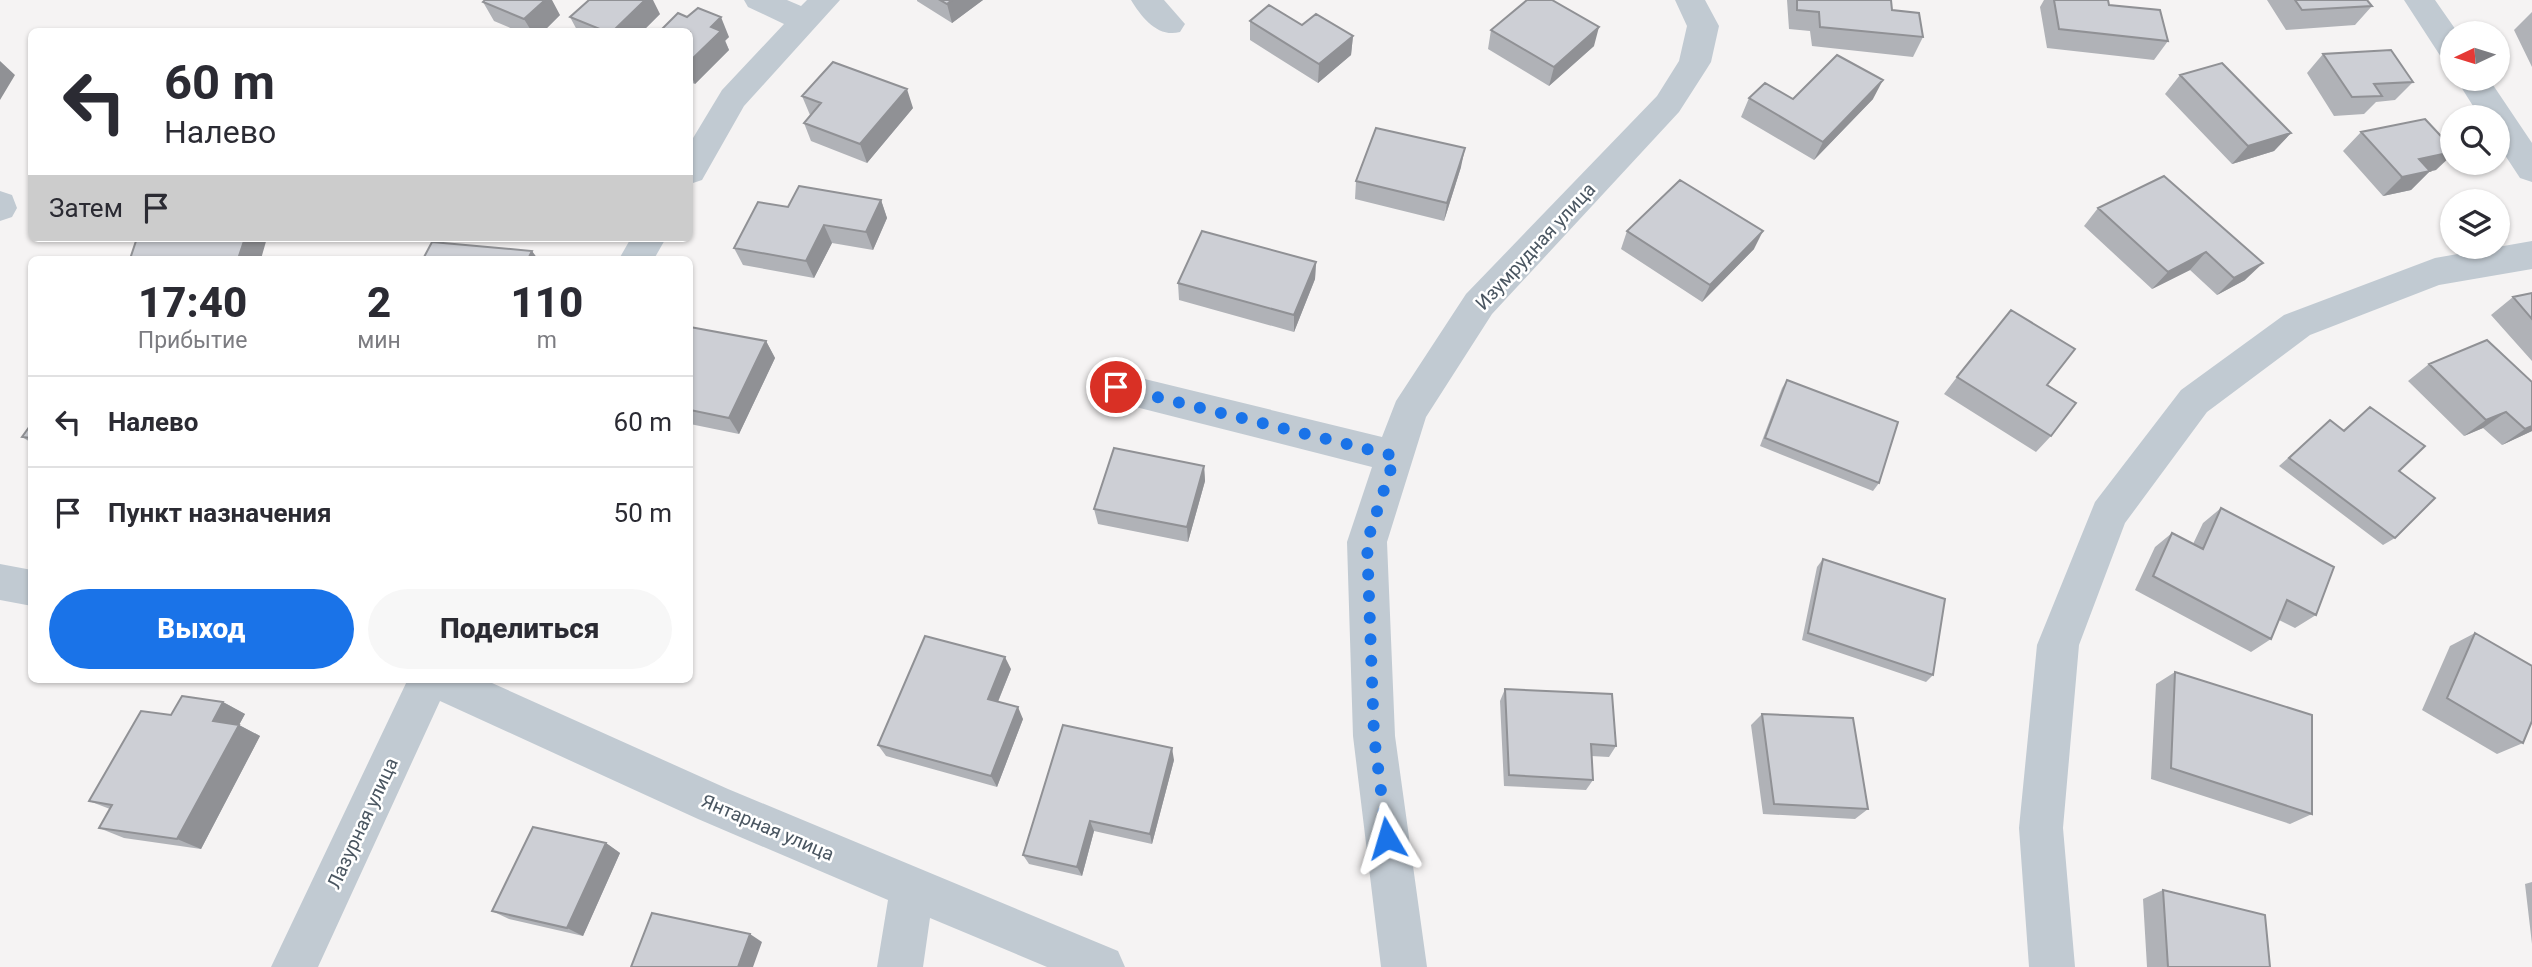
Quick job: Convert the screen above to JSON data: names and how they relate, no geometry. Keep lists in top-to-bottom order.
{
  "streets": {
    "street": ["Изумрудная улица", "Лазурная улица", "Янтарная улица"]
  },
  "north": "left",
  "page": {
    "turn": ["60 m", "Налево"],
    "then": "Затем",
    "eta": [
      "17:40",
      "Прибытие",
      "2",
      "мин",
      "110",
      "m"
    ],
    "list": [
      {
        "name": "Налево",
        "value": "60 m"
      },
      {
        "name": "Пункт назначения",
        "value": "50 m"
      }
    ],
    "buttons": ["Выход", "Поделиться"]
  }
}
